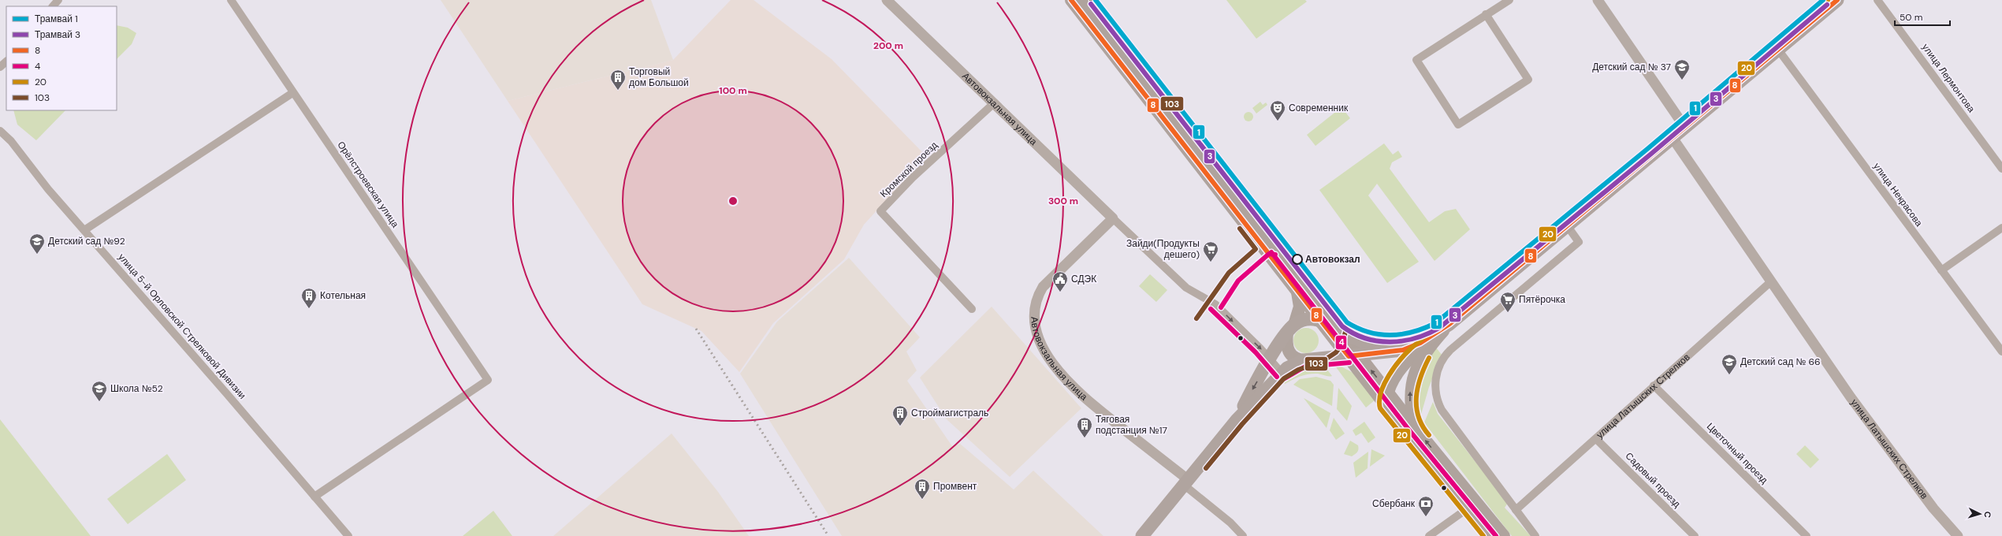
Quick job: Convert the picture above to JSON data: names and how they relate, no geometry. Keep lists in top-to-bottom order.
{
  "streets": {
    "street": [
      "улица Лермонтова",
      "Автовокзальная улица",
      "Кромской проезд",
      "Орёлстроевская улица",
      "улица Некрасова",
      "улица 5-й Орловской Стрелковой Дивизии",
      "улица Латышских Стрелков",
      "Цветочный проезд",
      "Садовый проезд"
    ]
  },
  "crossings": [
    ["Автовокзальная улица", "Кромской проезд"],
    ["Орёлстроевская улица", "улица 5-й Орловской Стрелковой Дивизии"],
    ["улица Латышских Стрелков", "Цветочный проезд"],
    ["улица Латышских Стрелков", "Садовый проезд"]
  ],
  "places": {
    "school or university": [
      "Детский сад № 37",
      "Детский сад №92",
      "Детский сад № 66",
      "Школа №52"
    ],
    "building": [
      "Торговый дом Большой",
      "Котельная",
      "Строймагистраль",
      "Тяговая подстанция №17",
      "Промвент"
    ],
    "theatre": ["Современник"],
    "other": ["Автовокзал"],
    "supermarket": ["Зайди(Продукты дешего)", "Пятёрочка"],
    "public building": ["СДЭК"],
    "bank": ["Сбербанк"]
  },
  "lines": [
    "tram line 1",
    "transit line 8",
    "transit line 20",
    "transit line 103",
    "tram line 3",
    "transit line 4"
  ],
  "legend": [
    "Трамвай 1",
    "Трамвай 3",
    "8",
    "4",
    "20",
    "103"
  ],
  "scale_bar": "50 m",
  "north": "right",
  "rings": ["200 m", "100 m", "300 m"]
}
